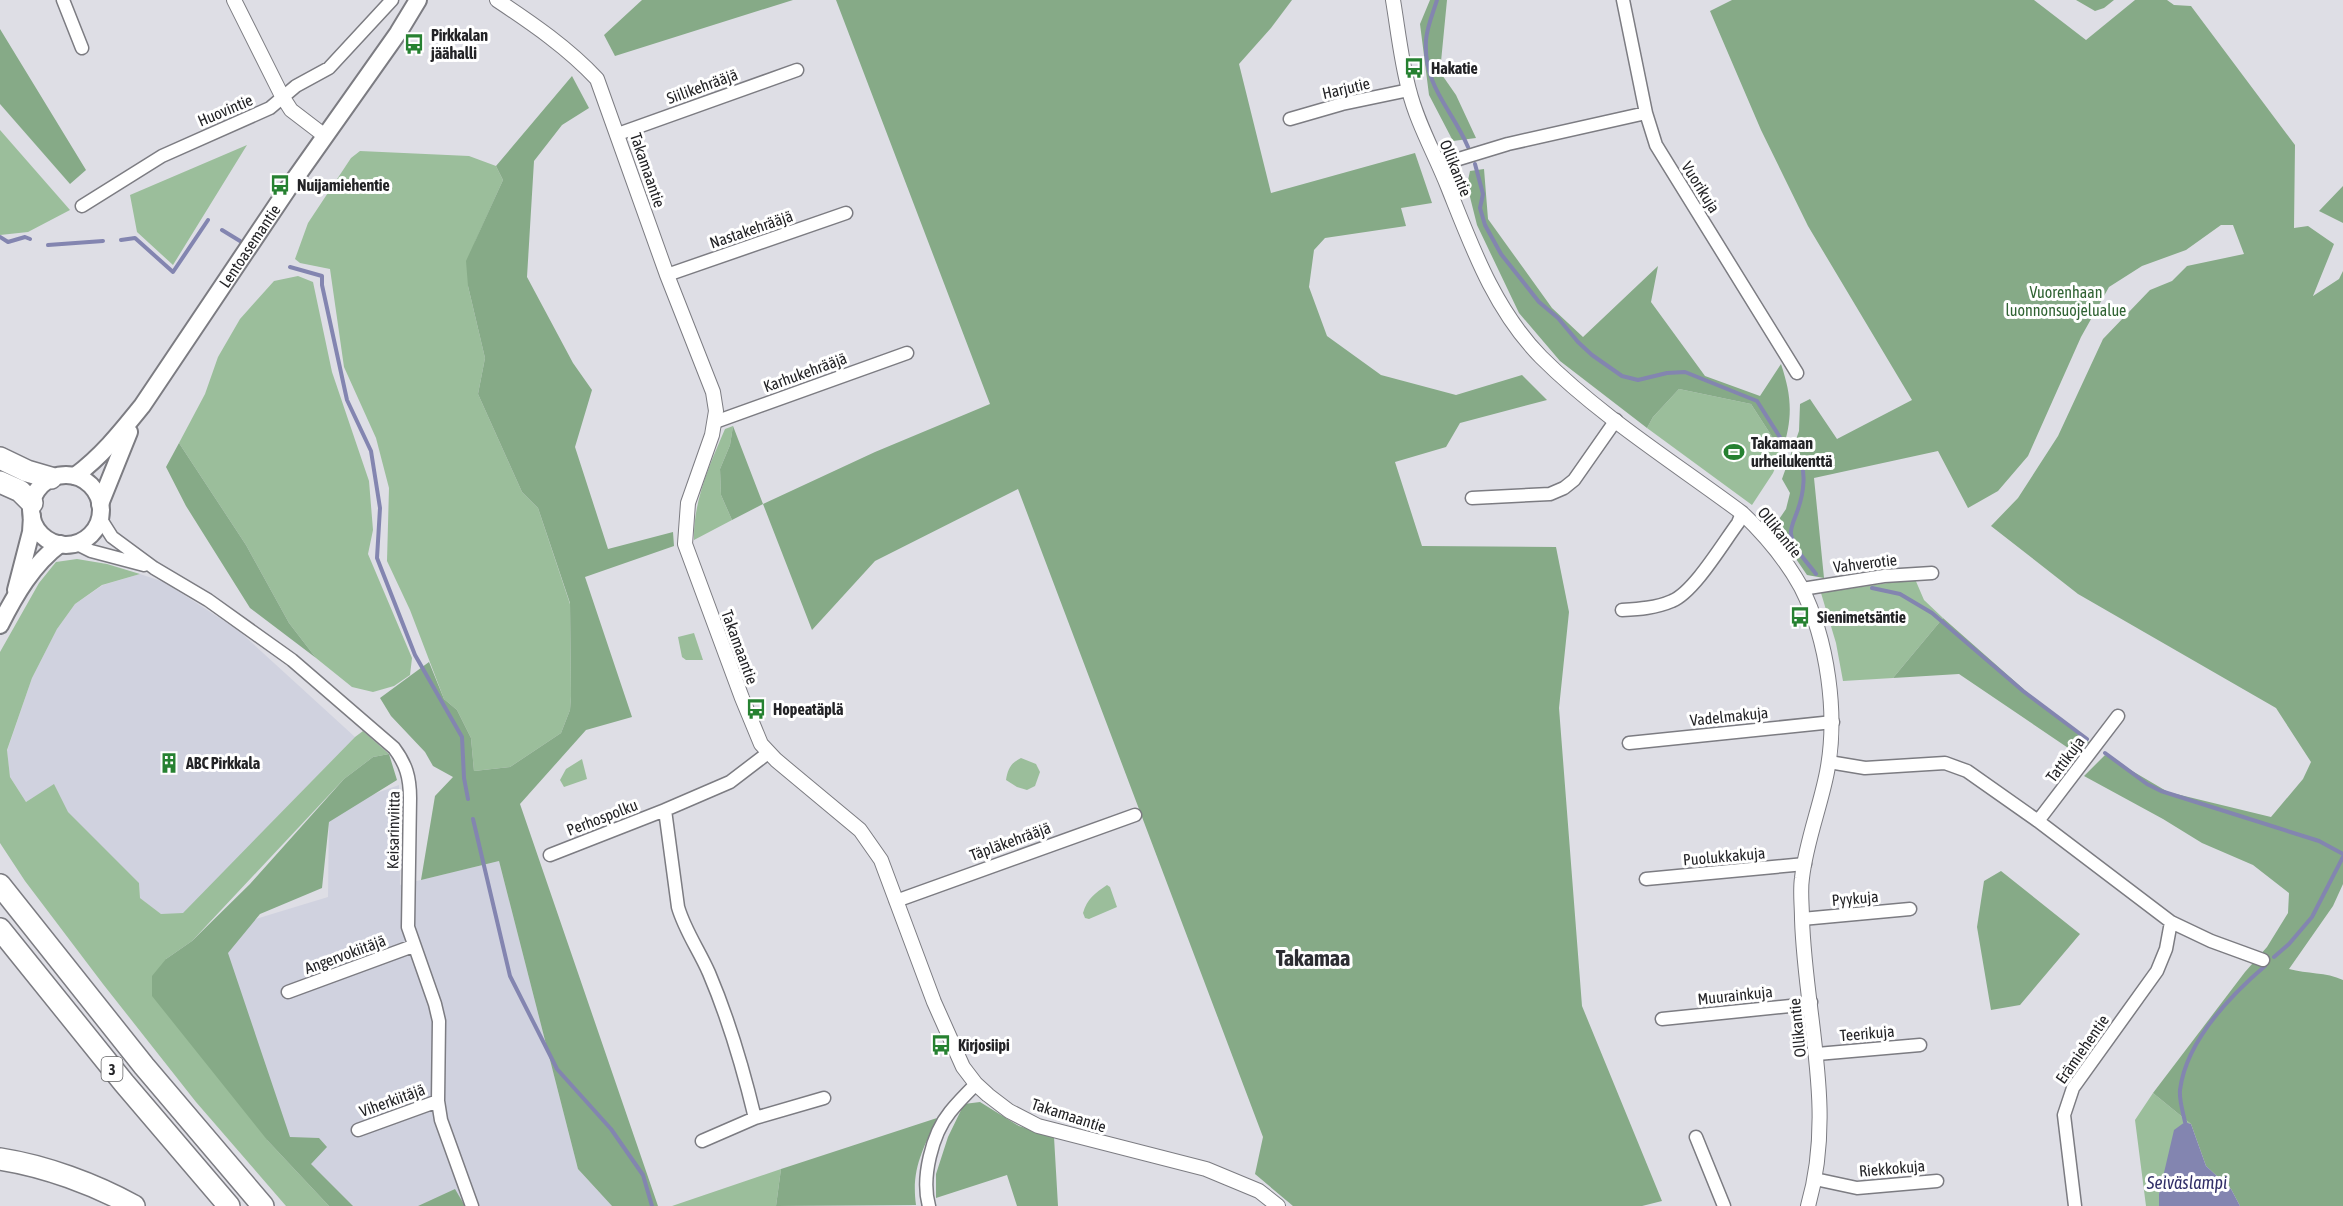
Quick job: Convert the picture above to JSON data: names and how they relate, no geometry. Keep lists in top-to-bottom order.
{
  "streets": {
    "highway": ["3"],
    "main road": ["Lentoasemantie"],
    "street": [
      "Siilikehrääjä",
      "Harjutie",
      "Huovintie",
      "Ollikantie",
      "Takamaantie",
      "Vuorikuja",
      "Nastakehrääjä",
      "Karhukehrääjä",
      "Vahverotie",
      "Vadelmakuja",
      "Tattikuja",
      "Perhospolku",
      "Keisarinviitta",
      "Täpläkehrääjä",
      "Puolukkakuja",
      "Pyykuja",
      "Angervokiitäjä",
      "Muurainkuja",
      "Teerikuja",
      "Erämiehentie",
      "Viherkiitäjä",
      "Riekkokuja"
    ]
  },
  "crossings": [
    ["Siilikehrääjä", "Takamaantie"],
    ["Harjutie", "Ollikantie"],
    ["Ollikantie", "Vahverotie"],
    ["Ollikantie", "Vadelmakuja"],
    ["Ollikantie", "Puolukkakuja"],
    ["Ollikantie", "Pyykuja"],
    ["Ollikantie", "Muurainkuja"],
    ["Ollikantie", "Teerikuja"],
    ["Ollikantie", "Riekkokuja"],
    ["Takamaantie", "Nastakehrääjä"],
    ["Takamaantie", "Karhukehrääjä"],
    ["Takamaantie", "Täpläkehrääjä"],
    ["Lentoasemantie", "Keisarinviitta"],
    ["Keisarinviitta", "Angervokiitäjä"],
    ["Keisarinviitta", "Viherkiitäjä"]
  ],
  "districts": ["Takamaa"],
  "water": ["Seiväslampi"],
  "parks": ["Vuorenhaan luonnonsuojelualue"],
  "places": {
    "bus stop": [
      "Pirkkalan jäähalli",
      "Hakatie",
      "Nuijamiehentie",
      "Sienimetsäntie",
      "Hopeatäplä",
      "Kirjosiipi"
    ],
    "sports": ["Takamaan urheilukenttä"],
    "building": ["ABC Pirkkala"]
  }
}
